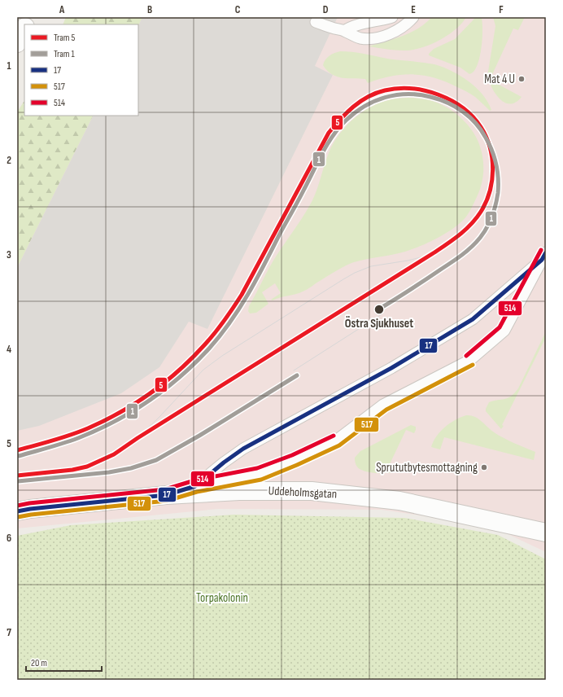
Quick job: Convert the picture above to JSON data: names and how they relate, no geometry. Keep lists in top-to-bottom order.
{
  "streets": {
    "street": ["Uddeholmsgatan"]
  },
  "parks": ["Torpakolonin"],
  "places": ["Mat 4 U", "Östra Sjukhuset", "Sprututbytesmottagning"],
  "lines": [
    "tram line 5",
    "tram line 1",
    "transit line 514",
    "transit line 17",
    "transit line 517"
  ],
  "legend": [
    "Tram 5",
    "Tram 1",
    "17",
    "517",
    "514"
  ],
  "scale_bar": "20 m",
  "grid": {
    "columns": [
      "A",
      "B",
      "C",
      "D",
      "E",
      "F"
    ],
    "rows": [
      "1",
      "2",
      "3",
      "4",
      "5",
      "6",
      "7"
    ]
  }
}
